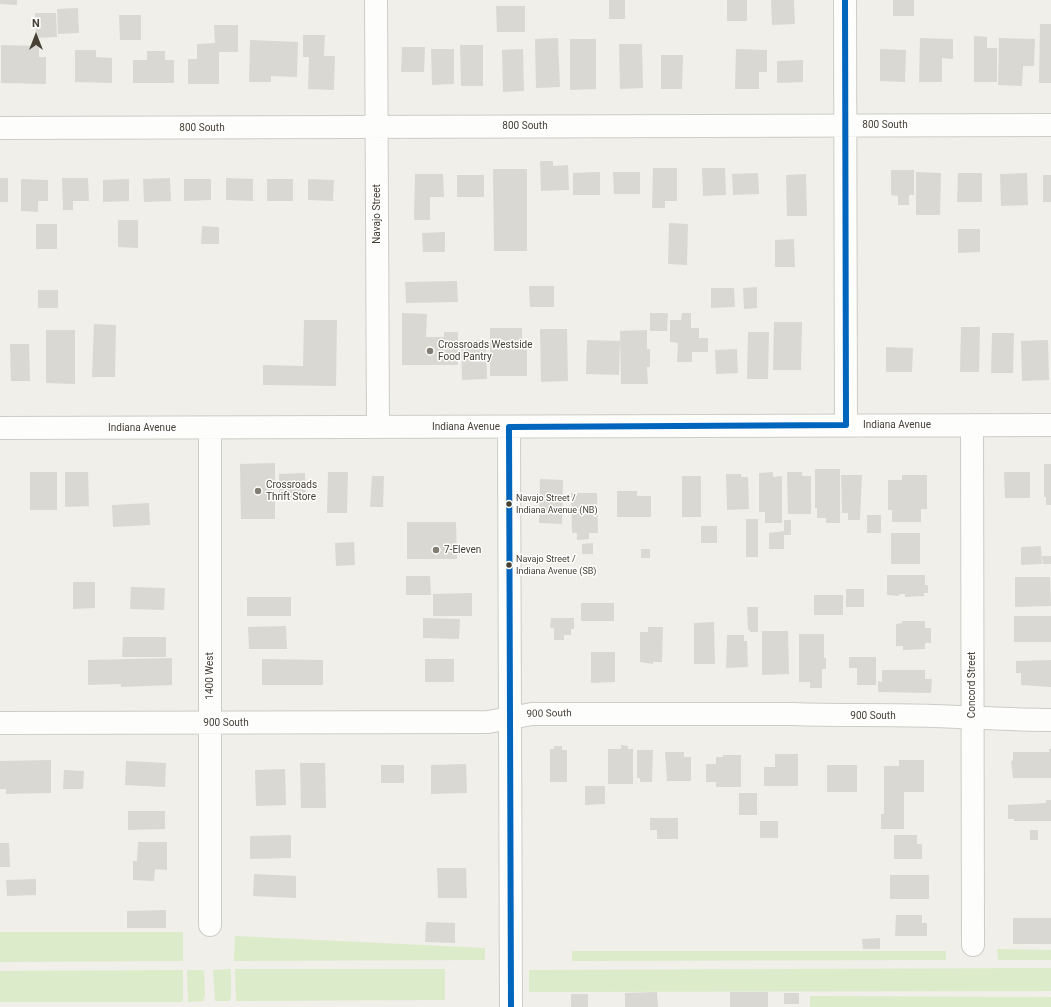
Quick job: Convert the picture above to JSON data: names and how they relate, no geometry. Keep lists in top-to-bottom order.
{
  "streets": {
    "street": [
      "800 South",
      "Navajo Street",
      "Indiana Avenue",
      "1400 West",
      "Concord Street",
      "900 South"
    ]
  },
  "crossings": [
    ["800 South", "Navajo Street"],
    ["Navajo Street", "Indiana Avenue"],
    ["Indiana Avenue", "1400 West"],
    ["Indiana Avenue", "Concord Street"],
    ["1400 West", "900 South"],
    ["Concord Street", "900 South"]
  ],
  "places": [
    "Crossroads Westside Food Pantry",
    "Crossroads Thrift Store",
    "Navajo Street / Indiana Avenue (NB)",
    "7-Eleven",
    "Navajo Street / Indiana Avenue (SB)"
  ],
  "north": "top"
}
